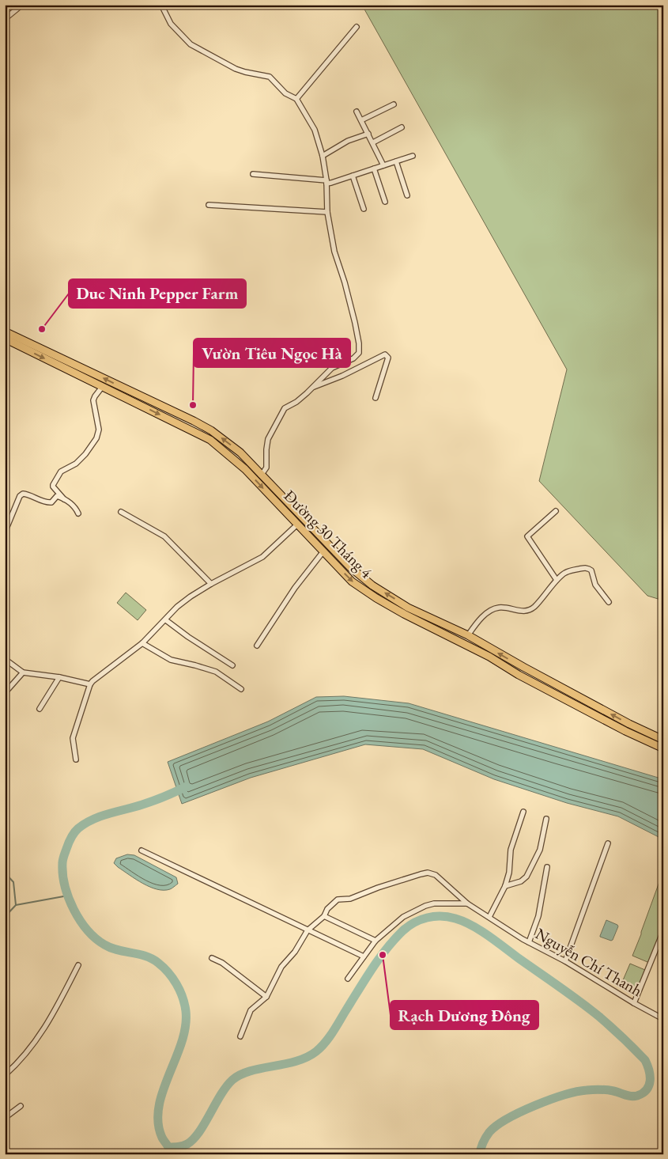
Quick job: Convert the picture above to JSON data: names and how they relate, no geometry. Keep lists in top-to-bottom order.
{
  "streets": {
    "main road": ["Đường 30 Tháng 4"],
    "street": ["Nguyễn Chí Thanh"]
  },
  "places": ["Duc Ninh Pepper Farm", "Vườn Tiêu Ngọc Hà", "Rạch Dương Đông"]
}
